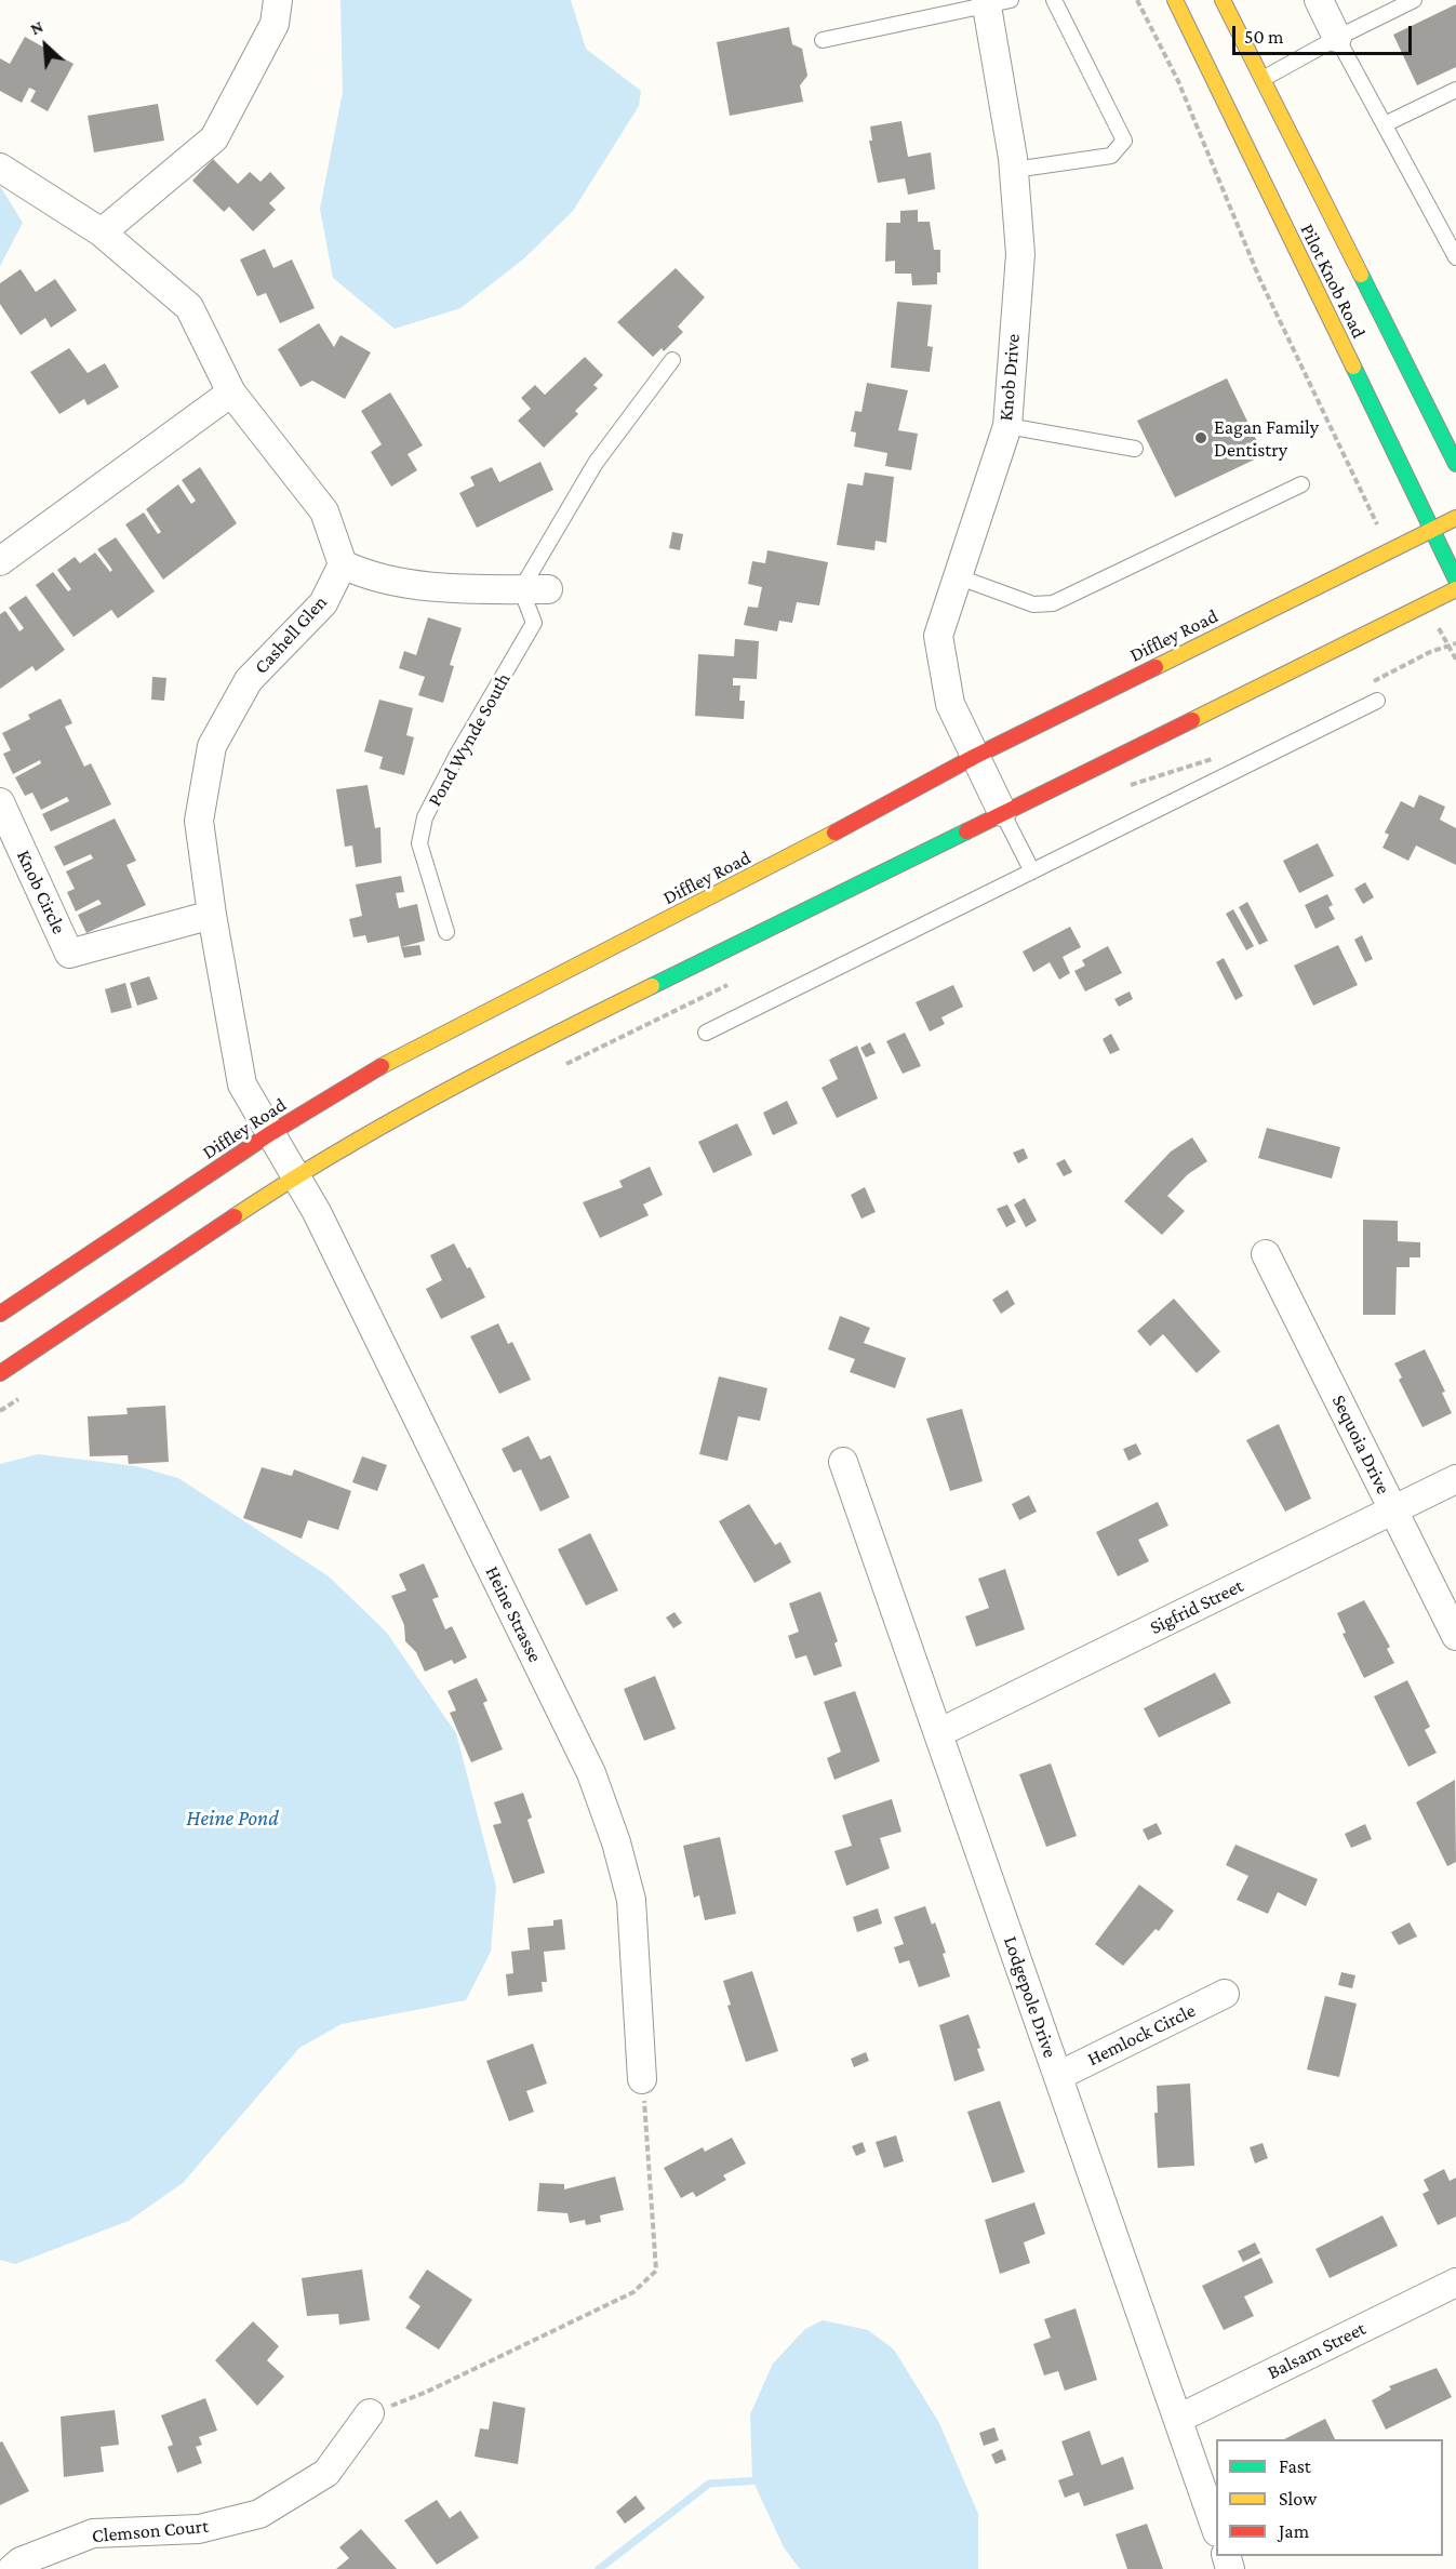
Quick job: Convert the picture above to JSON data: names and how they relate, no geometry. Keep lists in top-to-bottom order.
{
  "streets": {
    "main road": ["Pilot Knob Road", "Diffley Road"],
    "street": [
      "Knob Drive",
      "Cashell Glen",
      "Knob Circle",
      "Sequoia Drive",
      "Sigfrid Street",
      "Heine Strasse",
      "Lodgepole Drive",
      "Hemlock Circle",
      "Balsam Street",
      "Clemson Court"
    ],
    "lane": ["Pond Wynde South"]
  },
  "crossings": [
    ["Pilot Knob Road", "Diffley Road"],
    ["Knob Drive", "Diffley Road"],
    ["Cashell Glen", "Diffley Road"],
    ["Cashell Glen", "Knob Circle"],
    ["Cashell Glen", "Heine Strasse"],
    ["Sequoia Drive", "Sigfrid Street"],
    ["Sigfrid Street", "Lodgepole Drive"],
    ["Lodgepole Drive", "Hemlock Circle"],
    ["Lodgepole Drive", "Balsam Street"]
  ],
  "water": ["Heine Pond"],
  "places": ["Eagan Family Dentistry"],
  "legend": ["Fast", "Slow", "Jam"],
  "scale_bar": "50 m",
  "north": "top left"
}
